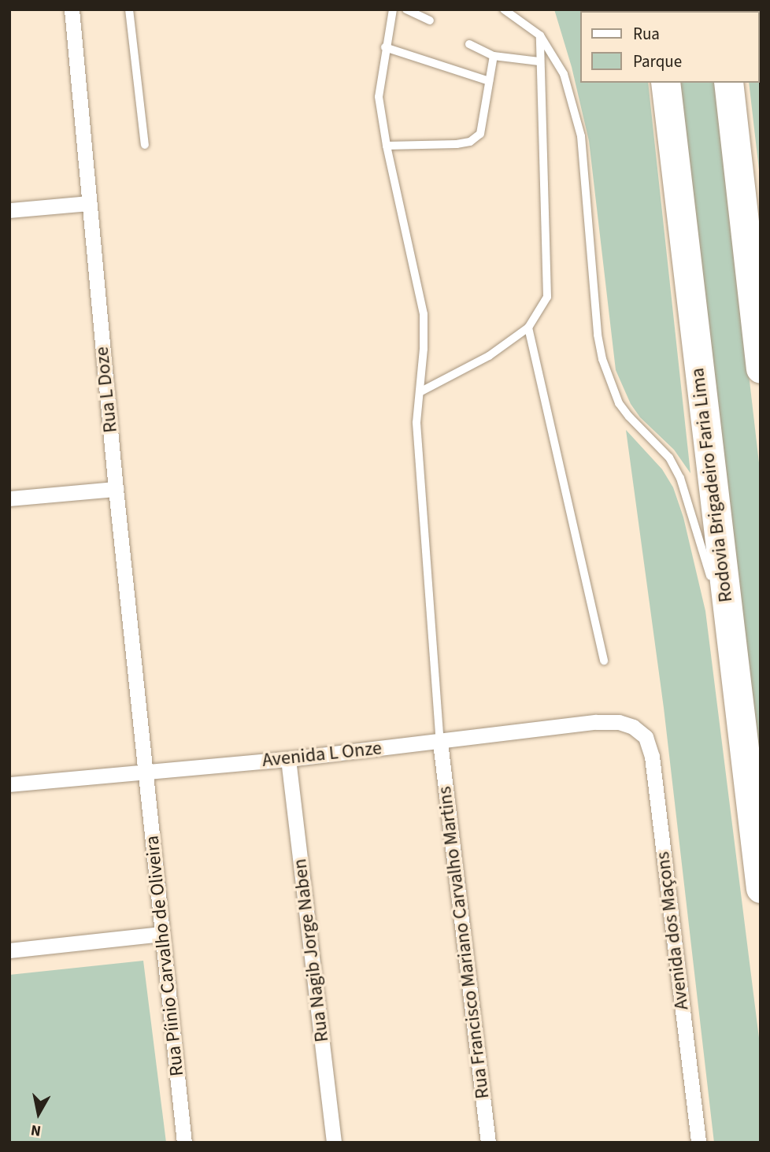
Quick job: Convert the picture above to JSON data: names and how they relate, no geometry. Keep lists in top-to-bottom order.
{
  "streets": {
    "highway": ["Rodovia Brigadeiro Faria Lima"],
    "street": [
      "Rua L Doze",
      "Avenida L Onze",
      "Avenida dos Maçons",
      "Rua Francisco Mariano Carvalho Martins",
      "Rua Nagib Jorge Naben",
      "Rua Píinio Carvalho de Oliveira"
    ]
  },
  "crossings": [
    ["Rua L Doze", "Avenida L Onze"],
    ["Rua L Doze", "Rua Píinio Carvalho de Oliveira"],
    ["Avenida L Onze", "Avenida dos Maçons"],
    ["Avenida L Onze", "Rua Francisco Mariano Carvalho Martins"],
    ["Avenida L Onze", "Rua Nagib Jorge Naben"],
    ["Avenida L Onze", "Rua Píinio Carvalho de Oliveira"]
  ],
  "legend": ["Rua", "Parque"],
  "north": "bottom"
}
